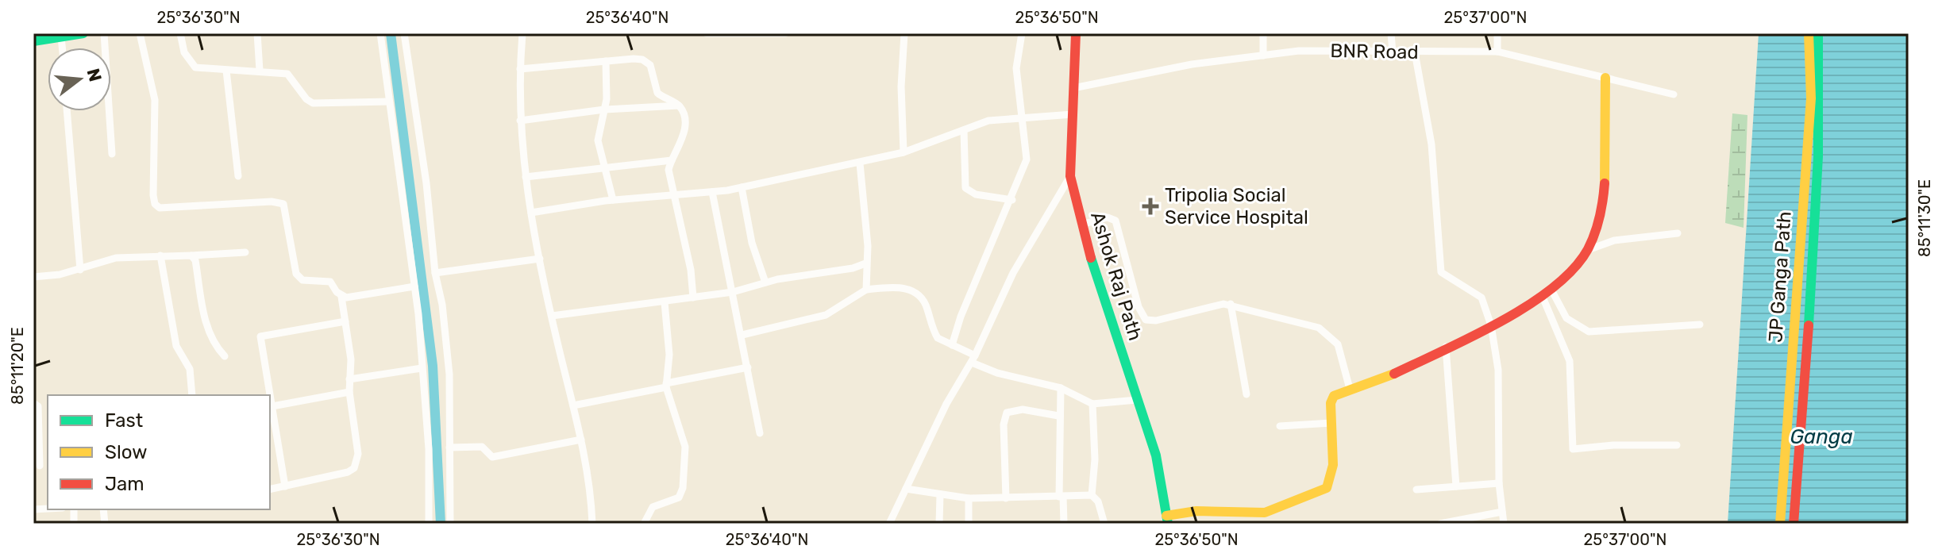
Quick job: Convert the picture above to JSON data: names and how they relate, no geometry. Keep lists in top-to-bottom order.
{
  "streets": {
    "main road": ["Ashok Raj Path", "JP Ganga Path"],
    "street": ["BNR Road"]
  },
  "crossings": [
    ["BNR Road", "Ashok Raj Path"]
  ],
  "water": ["Ganga"],
  "places": {
    "health": ["Tripolia Social Service Hospital"]
  },
  "legend": ["Fast", "Slow", "Jam"],
  "north": "right",
  "coordinates": [
    "25°36'30\"N",
    "25°36'40\"N",
    "25°36'50\"N",
    "25°37'00\"N",
    "85°11'30\"E",
    "85°11'20\"E"
  ]
}
